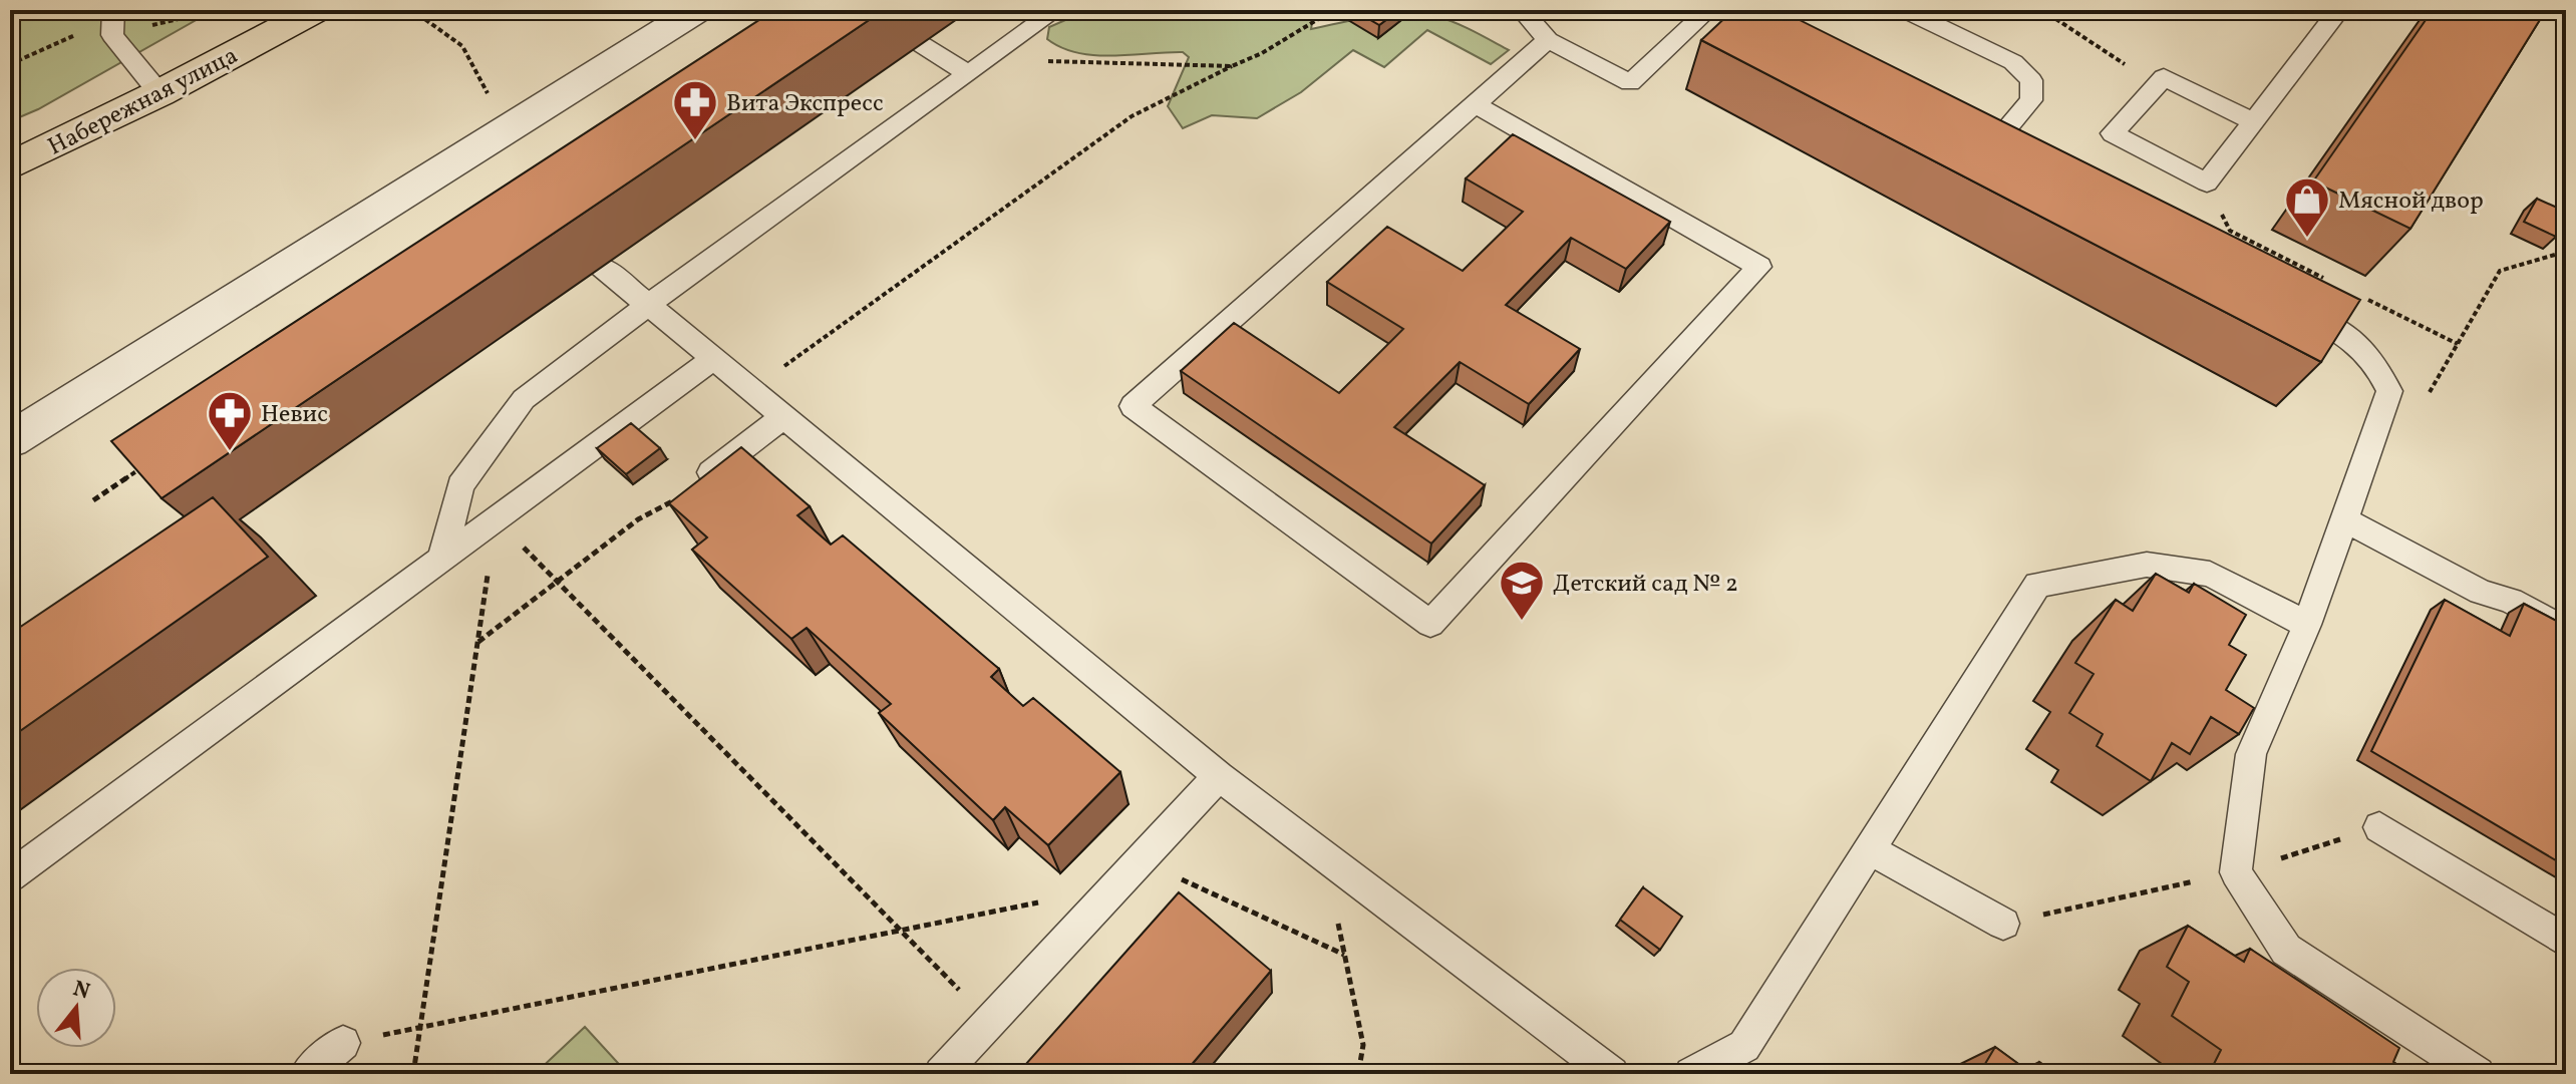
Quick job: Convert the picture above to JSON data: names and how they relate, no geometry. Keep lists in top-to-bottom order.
{
  "streets": {
    "main road": ["Набережная улица"]
  },
  "places": {
    "pharmacy": ["Вита Экспресс", "Невис"],
    "shop": ["Мясной двор"],
    "school or university": ["Детский сад № 2"]
  },
  "north": "top"
}
